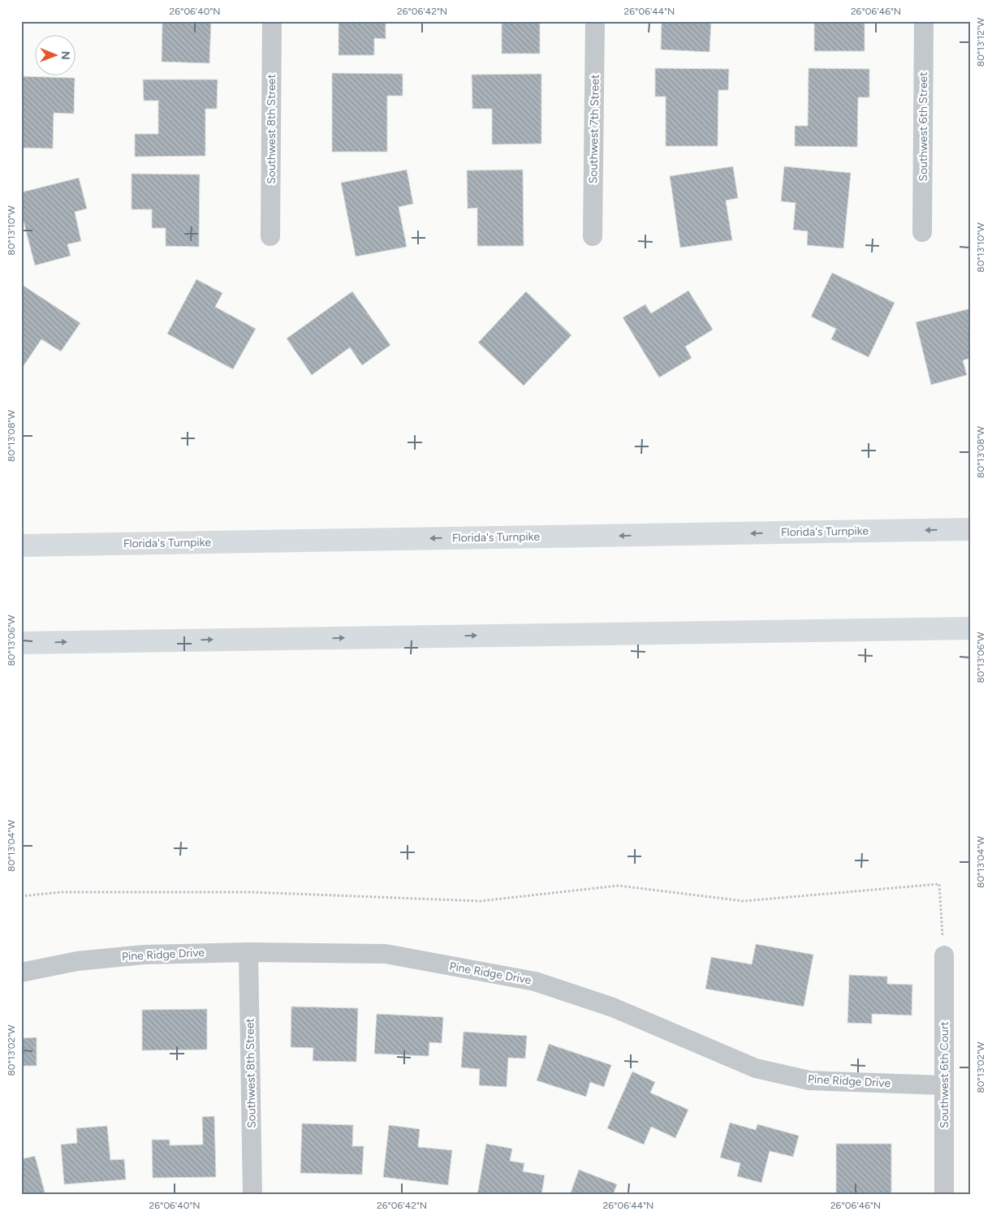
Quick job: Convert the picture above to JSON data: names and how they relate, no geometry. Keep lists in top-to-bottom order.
{
  "streets": {
    "highway": ["Florida's Turnpike"],
    "street": [
      "Southwest 6th Street",
      "Southwest 8th Street",
      "Southwest 7th Street",
      "Pine Ridge Drive",
      "Southwest 6th Court"
    ]
  },
  "crossings": [
    ["Southwest 8th Street", "Pine Ridge Drive"],
    ["Pine Ridge Drive", "Southwest 6th Court"]
  ],
  "north": "right",
  "coordinates": [
    "26°06'40\"N",
    "26°06'42\"N",
    "26°06'44\"N",
    "26°06'46\"N",
    "80°13'12\"W",
    "80°13'10\"W",
    "80°13'08\"W",
    "80°13'06\"W",
    "80°13'04\"W",
    "80°13'02\"W"
  ]
}
